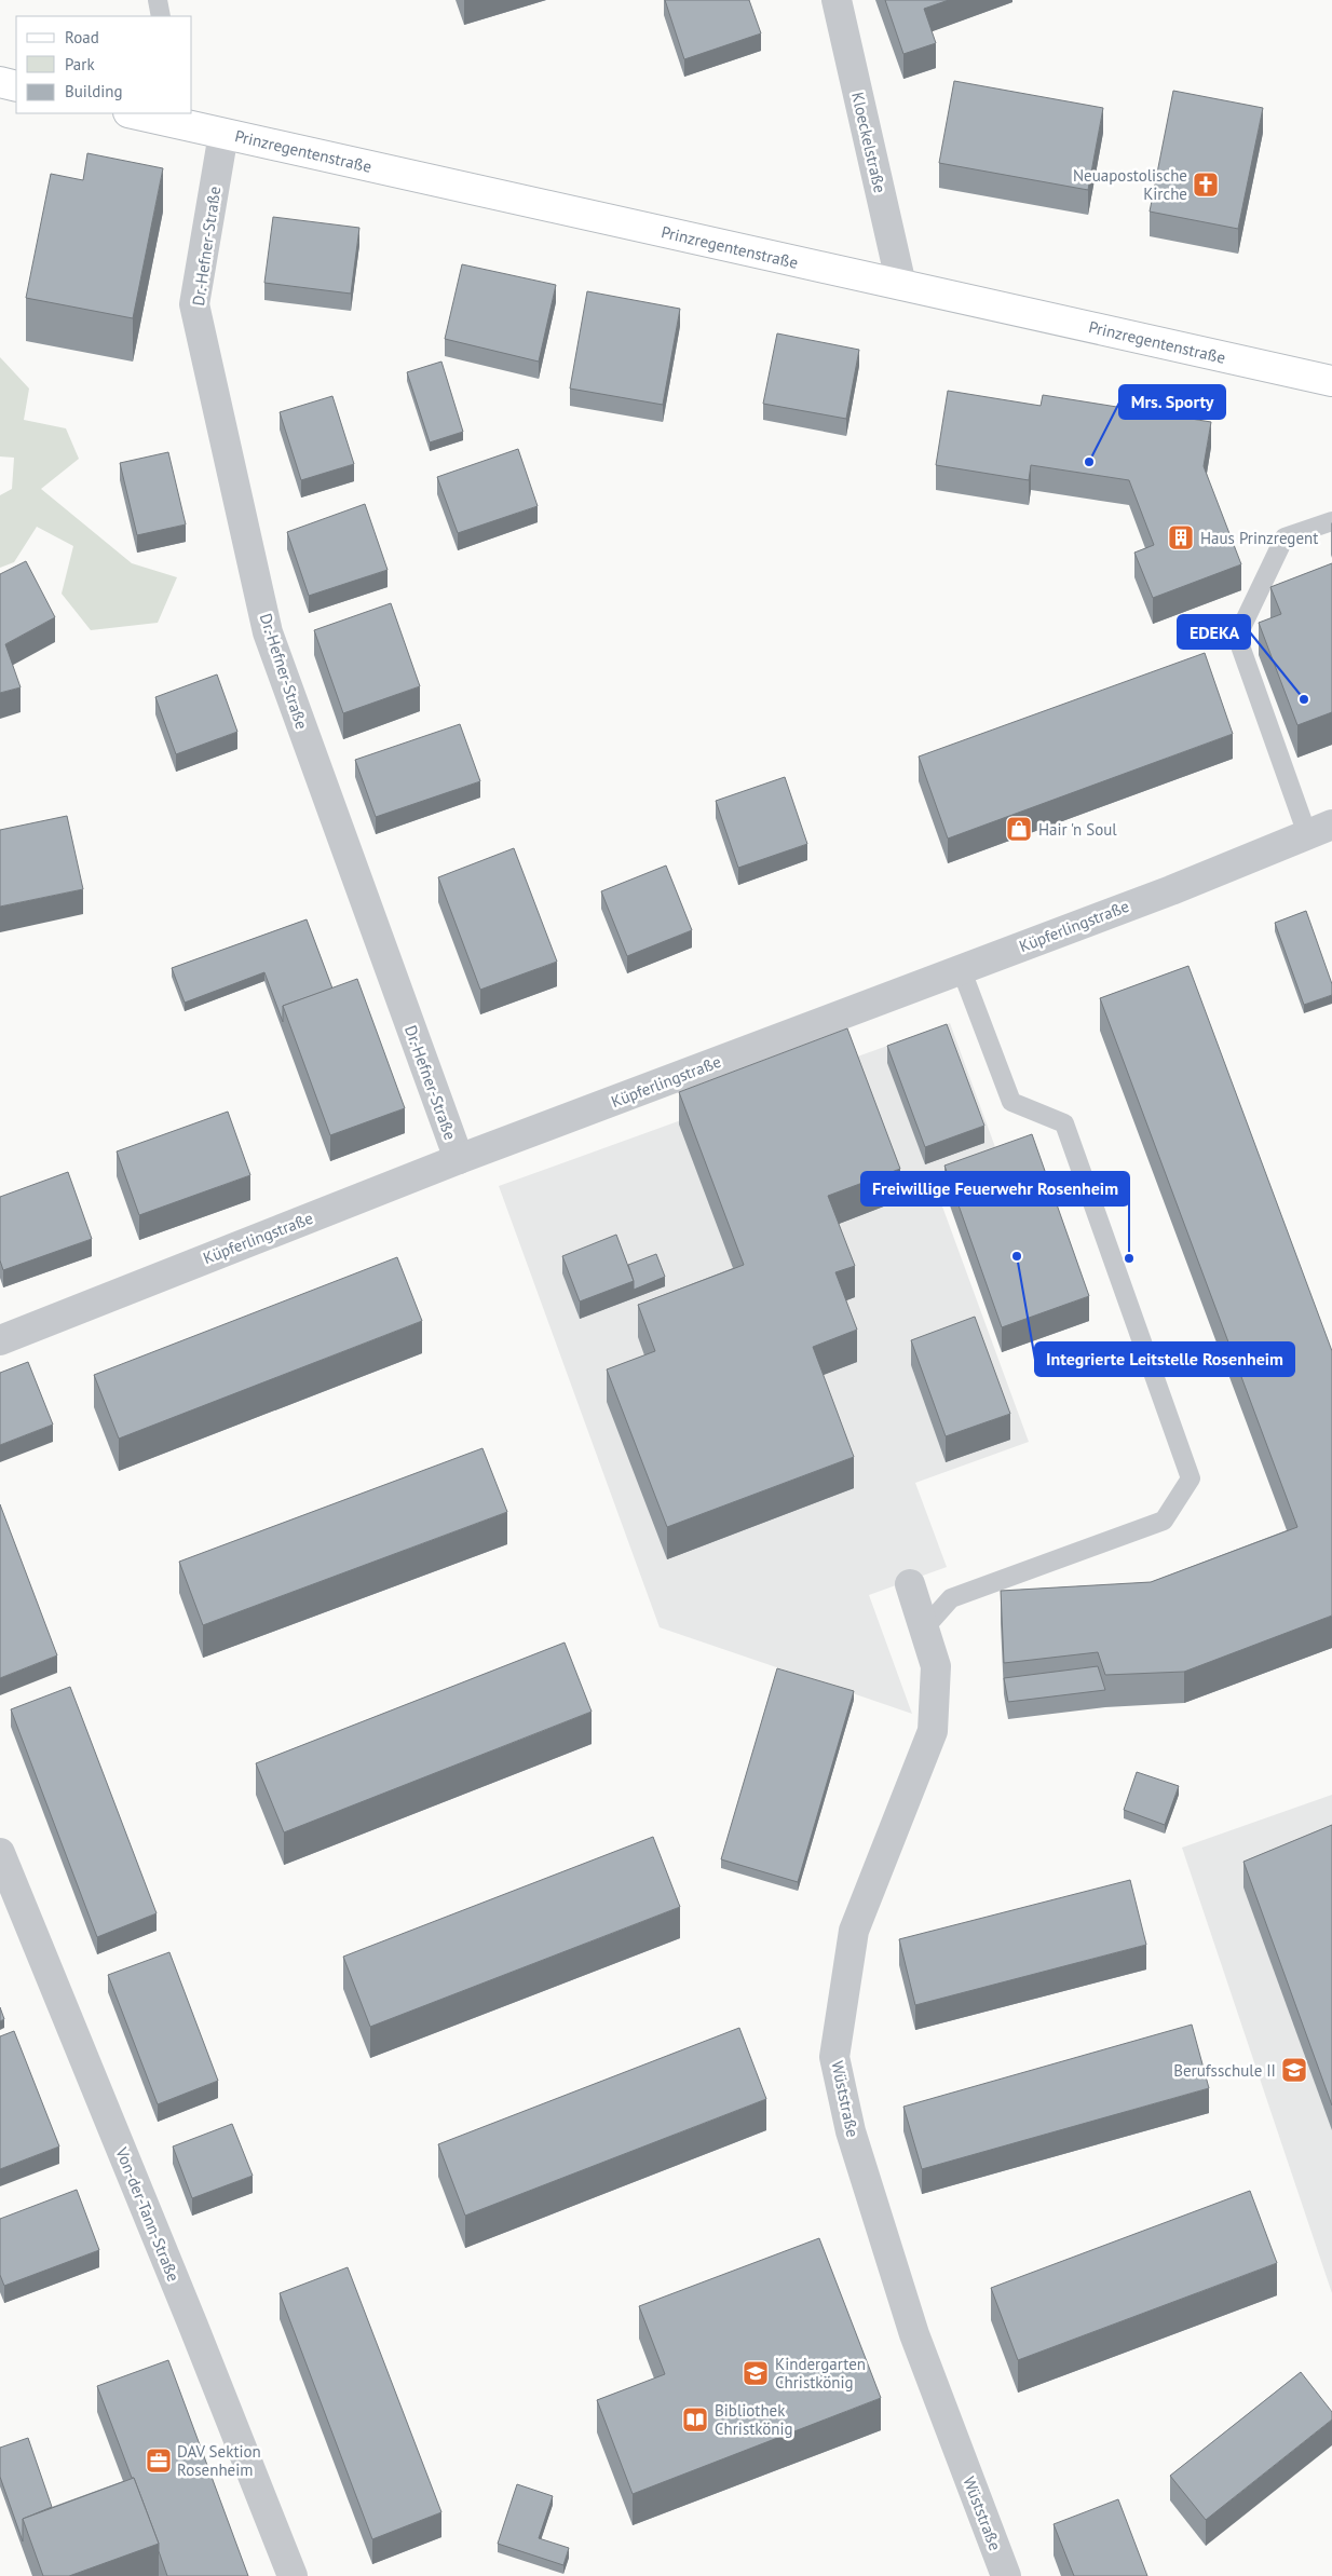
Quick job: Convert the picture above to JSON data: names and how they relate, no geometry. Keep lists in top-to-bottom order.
{
  "streets": {
    "main road": ["Prinzregentenstraße"],
    "street": [
      "Kloeckelstraße",
      "Dr.-Hefner-Straße",
      "Küpferlingstraße",
      "Wüststraße",
      "Von-der-Tann-Straße"
    ]
  },
  "crossings": [
    ["Kloeckelstraße", "Prinzregentenstraße"],
    ["Prinzregentenstraße", "Dr.-Hefner-Straße"],
    ["Dr.-Hefner-Straße", "Küpferlingstraße"]
  ],
  "places": {
    "church": ["Neuapostolische Kirche"],
    "other": [
      "Mrs. Sporty",
      "EDEKA",
      "Integrierte Leitstelle Rosenheim",
      "Freiwillige Feuerwehr Rosenheim"
    ],
    "building": ["Haus Prinzregent"],
    "shop": ["Hair 'n Soul"],
    "school or university": ["Berufsschule II", "Kindergarten Christkönig"],
    "library": ["Bibliothek Christkönig"],
    "office": ["DAV Sektion Rosenheim"]
  },
  "legend": ["Road", "Park", "Building"]
}
